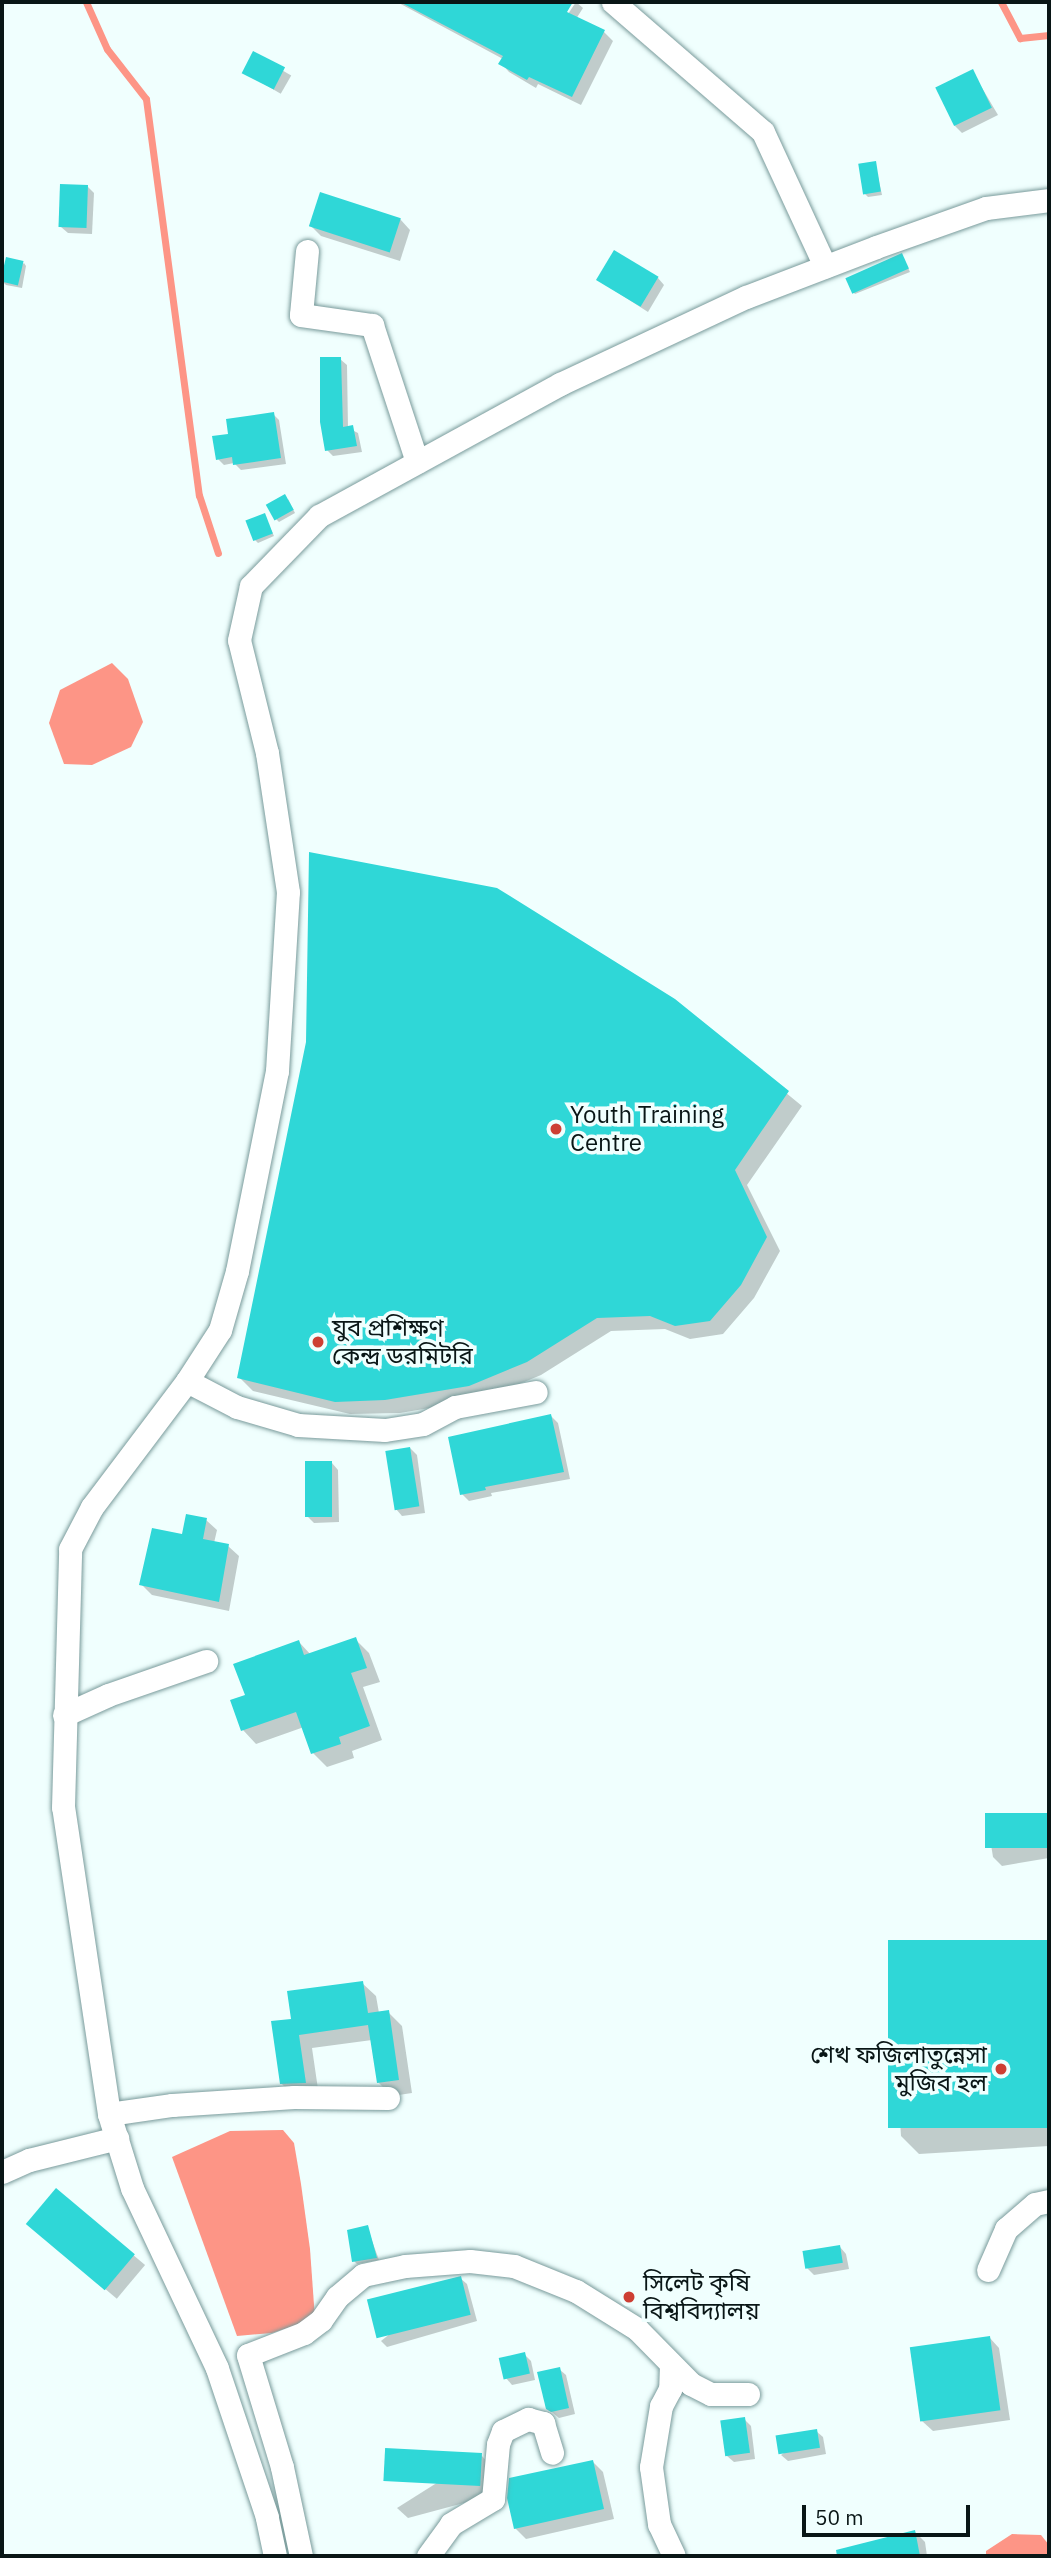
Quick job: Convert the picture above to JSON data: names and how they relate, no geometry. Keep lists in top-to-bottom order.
{
  "places": [
    "Youth Training Centre",
    "যুব প্রশিক্ষণ কেন্দ্র ডরমিটরি",
    "শেখ ফজিলাতুন্নেসা মুজিব হল",
    "সিলেট কৃষি বিশ্ববিদ্যালয়"
  ],
  "scale_bar": "50 m"
}
